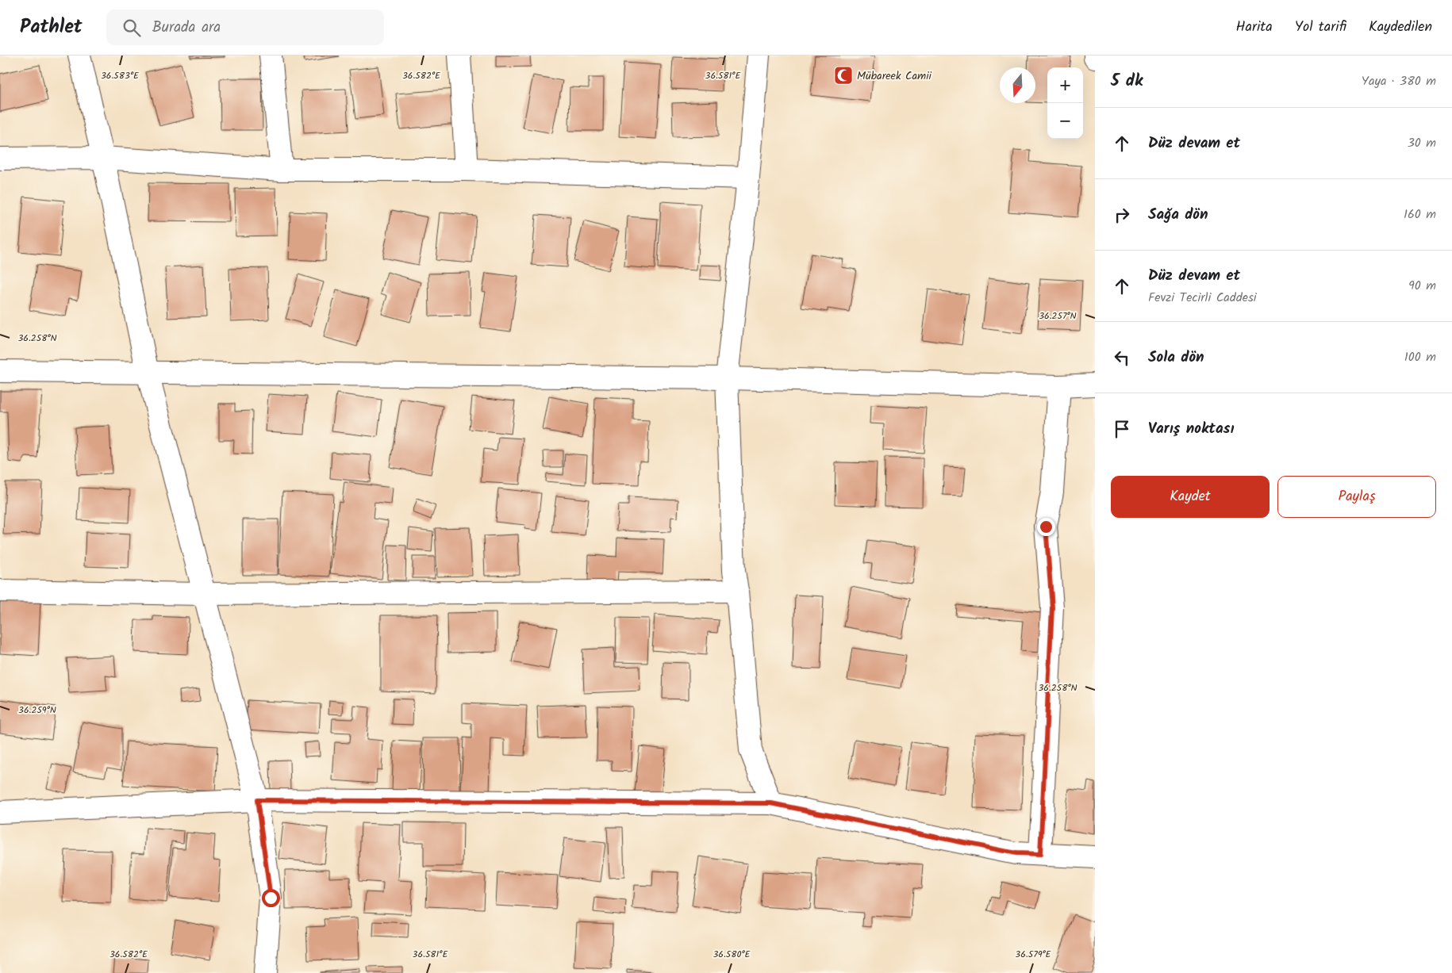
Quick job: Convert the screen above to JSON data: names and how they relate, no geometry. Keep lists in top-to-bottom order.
{
  "places": {
    "mosque": ["Mübareek Camii"]
  },
  "north": "bottom",
  "page": {
    "header": "Pathlet",
    "search": "Burada ara",
    "nav": ["Harita", "Yol tarifi", "Kaydedilen"],
    "heading": ["5 dk", "Yaya · 380 m"],
    "map_buttons": ["+", "−"],
    "list": [
      ["Düz devam et", "30 m"],
      ["Sağa dön", "160 m"],
      ["Düz devam et", "Fevzi Tecirli Caddesi", "90 m"],
      ["Sola dön", "100 m"],
      "Varış noktası"
    ],
    "buttons": ["Kaydet", "Paylaş"]
  },
  "coordinates": [
    "36.583°E",
    "36.582°E",
    "36.581°E",
    "36.257°N",
    "36.258°N",
    "36.259°N",
    "36.580°E",
    "36.579°E"
  ]
}
